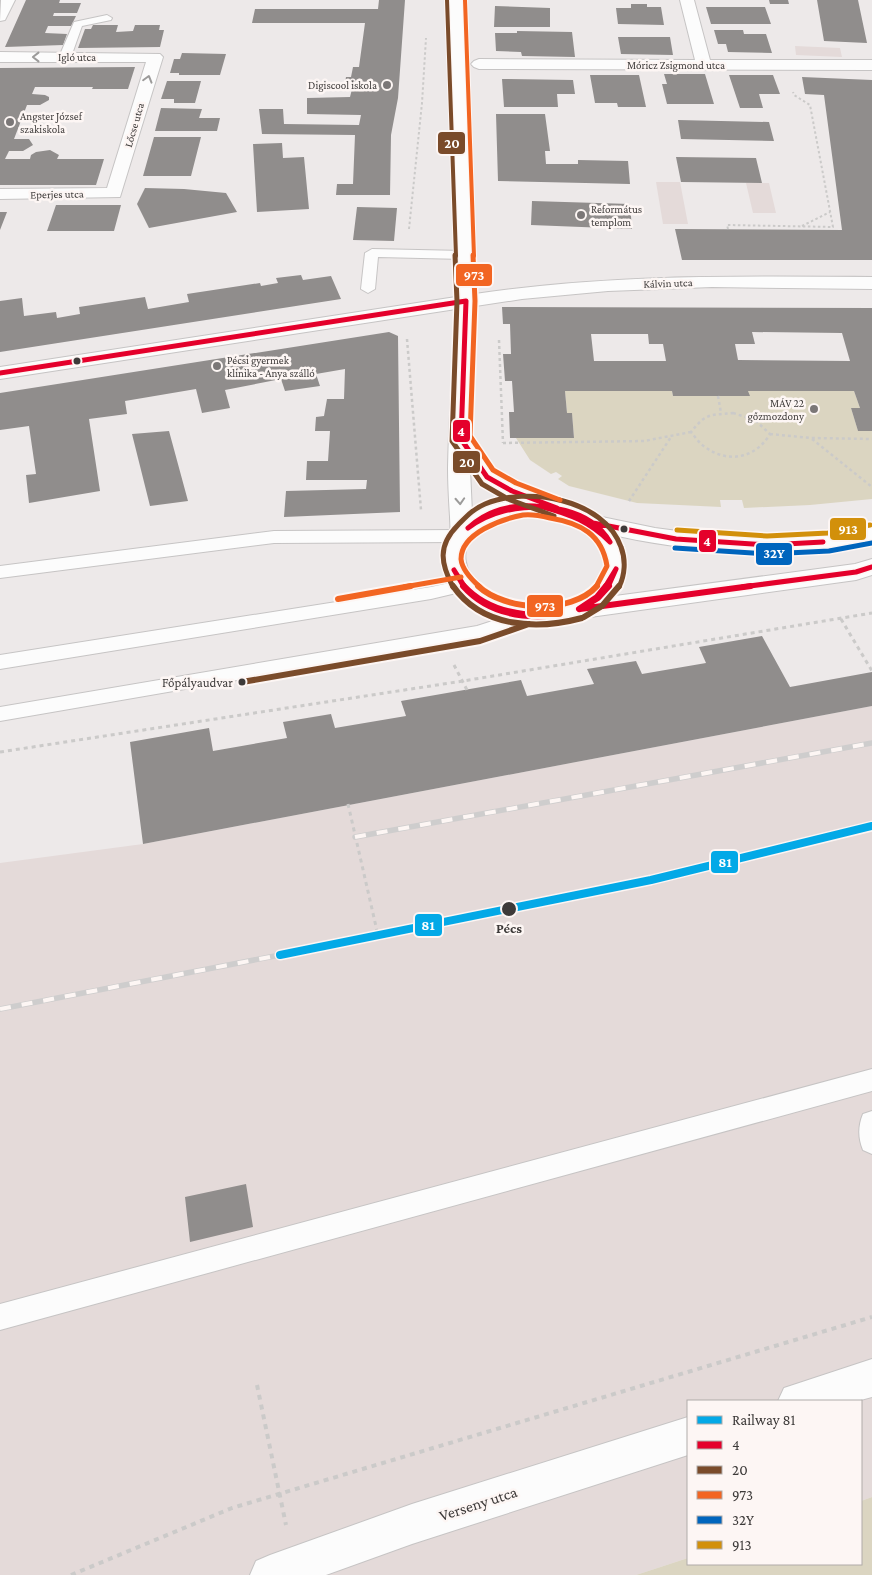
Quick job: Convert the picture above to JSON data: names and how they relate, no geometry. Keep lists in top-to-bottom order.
{
  "streets": {
    "street": [
      "Igló utca",
      "Móricz Zsigmond utca",
      "Lőcse utca",
      "Eperjes utca",
      "Kálvin utca",
      "Verseny utca"
    ]
  },
  "crossings": [
    ["Igló utca", "Lőcse utca"],
    ["Lőcse utca", "Eperjes utca"]
  ],
  "one_way": ["Igló utca", "Lőcse utca"],
  "places": [
    "Digiscool iskola",
    "Angster József szakiskola",
    "Református templom",
    "Pécsi gyermek klinika - Anya szálló",
    "MÁV 22 gőzmozdony",
    "Főpályaudvar",
    "Pécs"
  ],
  "lines": [
    "transit line 20",
    "transit line 973",
    "transit line 4",
    "transit line 913",
    "transit line 32Y",
    "rail line 81"
  ],
  "legend": [
    "Railway 81",
    "4",
    "20",
    "973",
    "32Y",
    "913"
  ]
}
